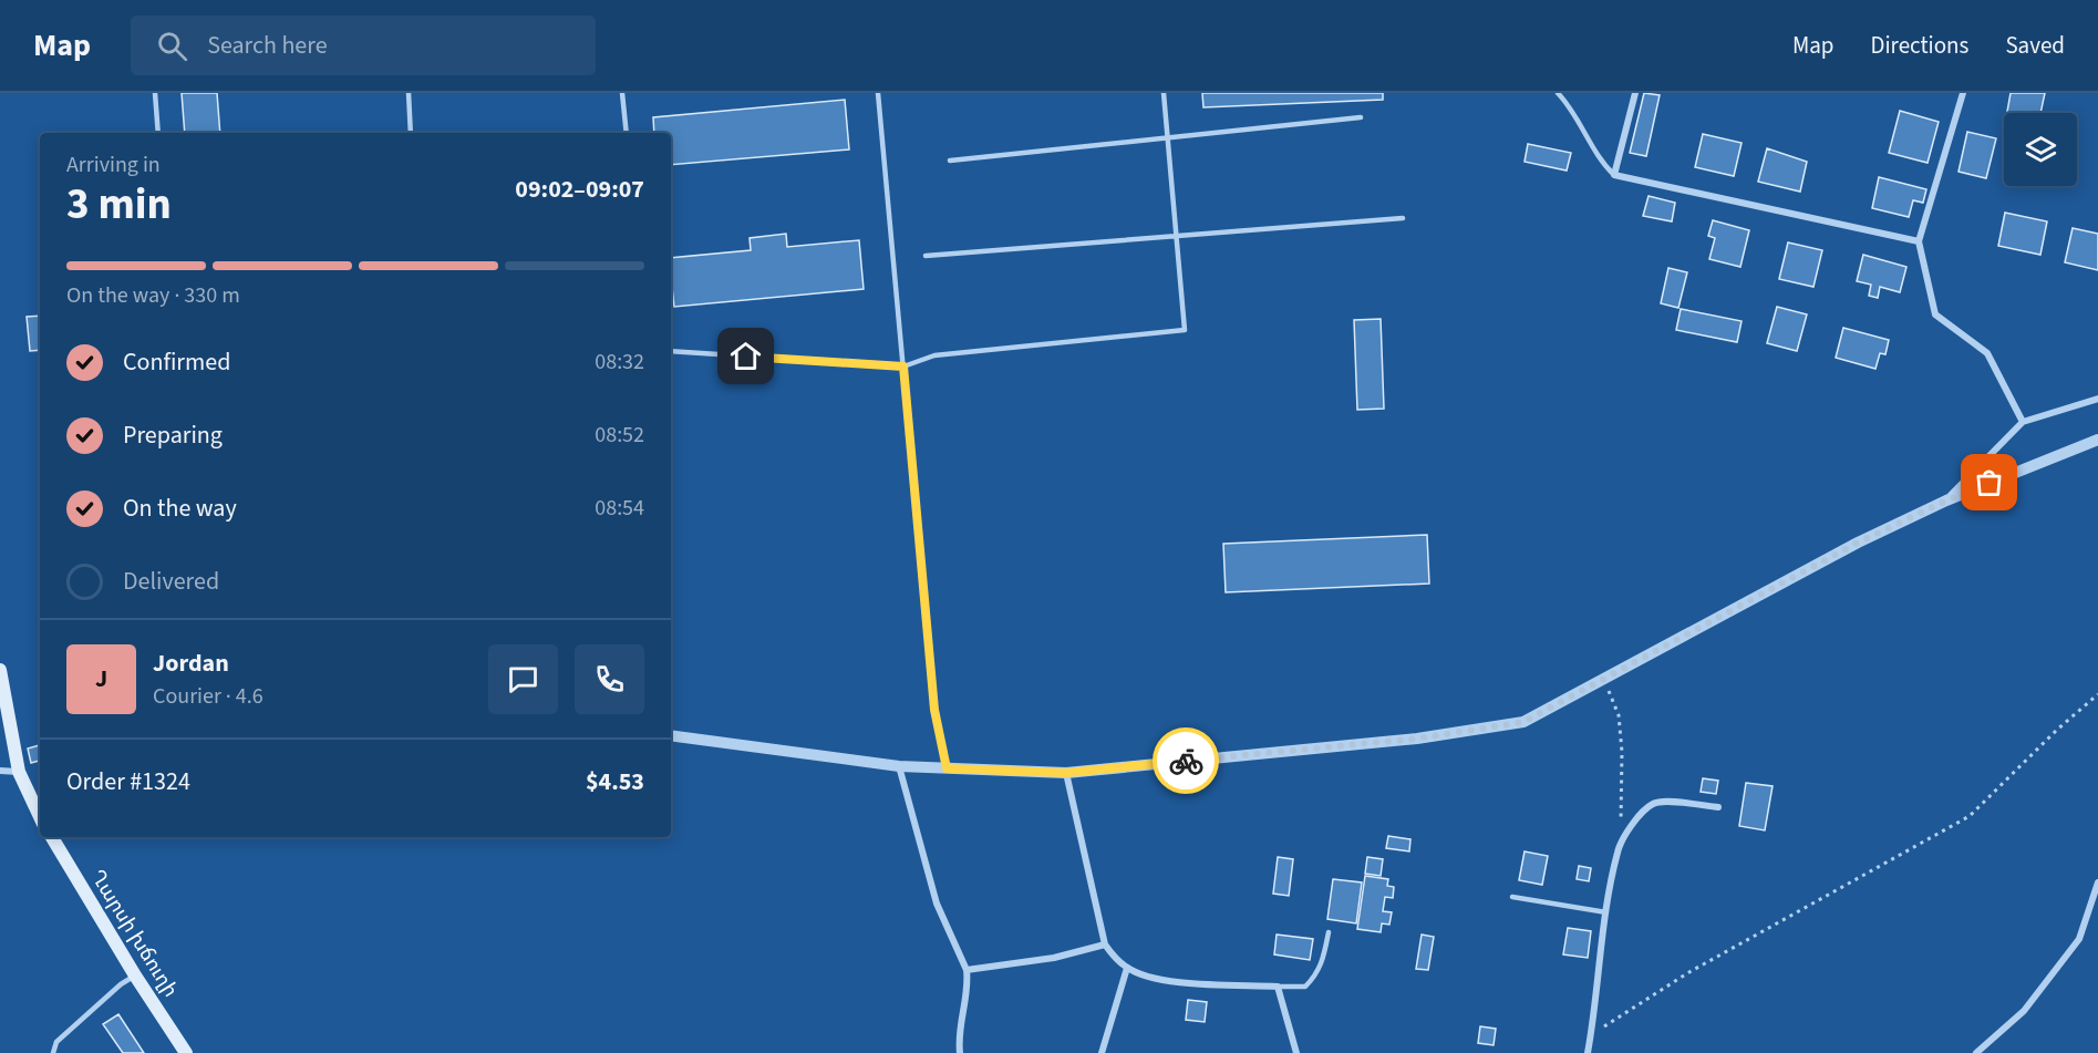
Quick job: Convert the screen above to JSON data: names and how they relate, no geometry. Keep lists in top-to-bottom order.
{
  "streets": {
    "main road": ["Ղարսի խճուղի"]
  },
  "page": {
    "header": "Map",
    "search": "Search here",
    "nav": ["Map", "Directions", "Saved"],
    "heading": ["3 min", "Arriving in", "09:02–09:07"],
    "panel": [
      "Jordan",
      "Courier · 4.6",
      "Order #1324",
      "$4.53"
    ],
    "bar": "On the way · 330 m",
    "list": [
      ["Confirmed", "08:32"],
      ["Preparing", "08:52"],
      ["On the way", "08:54"],
      "Delivered"
    ],
    "round": "J"
  }
}
